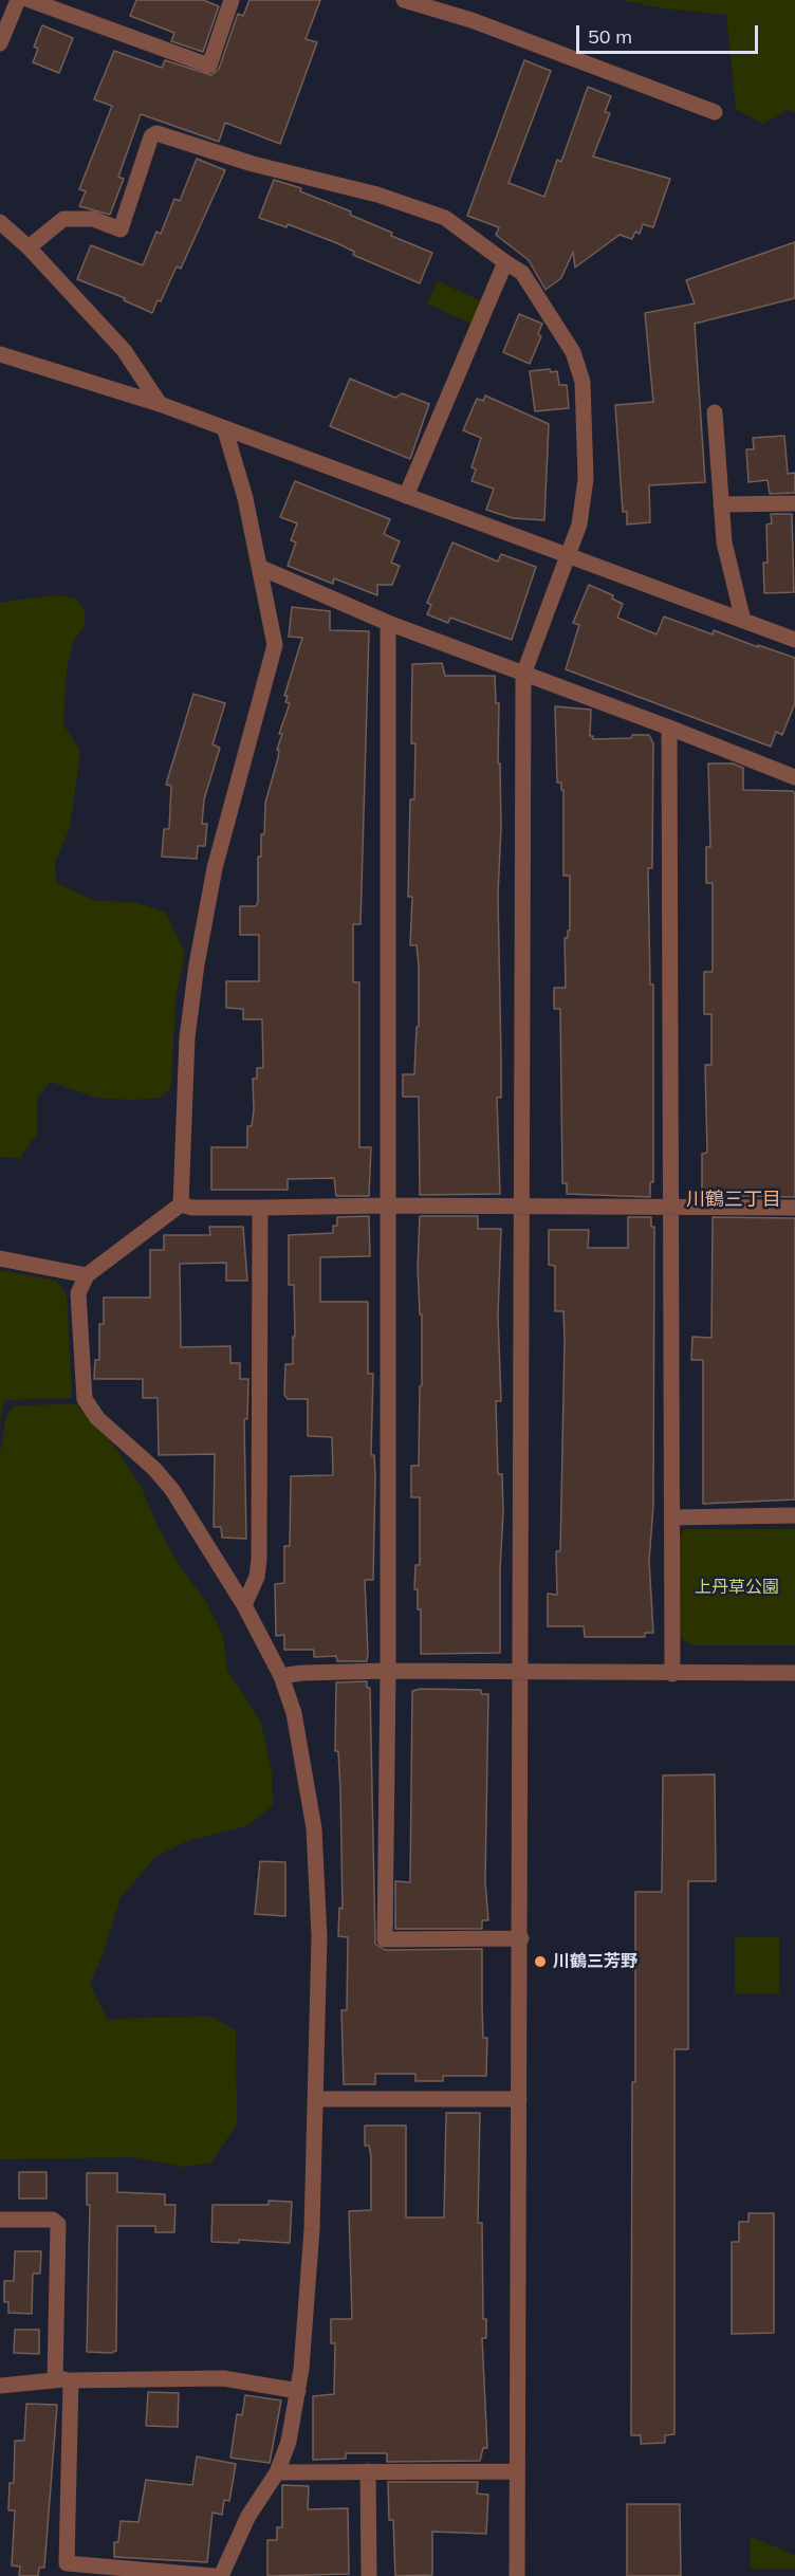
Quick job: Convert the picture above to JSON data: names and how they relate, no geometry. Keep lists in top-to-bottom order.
{
  "districts": ["川鶴三丁目"],
  "parks": ["上丹草公園"],
  "places": ["川鶴三芳野"],
  "scale_bar": "50 m"
}
